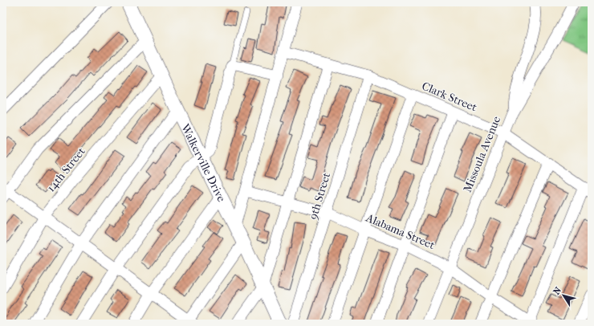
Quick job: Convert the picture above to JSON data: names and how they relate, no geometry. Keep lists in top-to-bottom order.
{
  "streets": {
    "street": [
      "Clark Street",
      "Missoula Avenue",
      "Walkerville Drive",
      "14th Street",
      "9th Street",
      "Alabama Street"
    ]
  },
  "crossings": [
    ["Clark Street", "Missoula Avenue"],
    ["Clark Street", "9th Street"],
    ["Missoula Avenue", "Alabama Street"],
    ["Walkerville Drive", "14th Street"],
    ["9th Street", "Alabama Street"]
  ],
  "north": "top left"
}
